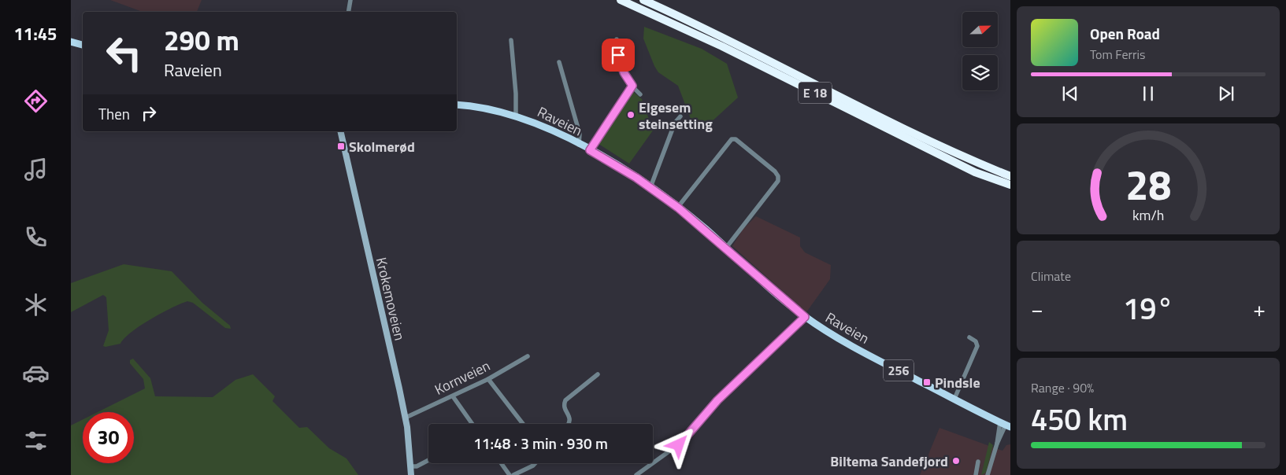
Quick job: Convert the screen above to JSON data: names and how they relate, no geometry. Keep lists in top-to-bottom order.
{
  "streets": {
    "highway": ["E 18"],
    "main road": ["Raveien", "Krokemoveien", "256"],
    "street": ["Kornveien"]
  },
  "crossings": [
    ["Krokemoveien", "Kornveien"]
  ],
  "places": {
    "other": ["Elgesem steinsetting", "Biltema Sandefjord"],
    "transit": ["Skolmerød", "Pindsle"]
  },
  "north": "right",
  "page": {
    "tabs": "11:45",
    "turn": ["290 m", "Raveien"],
    "song": ["Open Road", "Tom Ferris"],
    "then": "Then",
    "tile": [
      "Climate",
      ["Range · 90%", "450 km"]
    ],
    "heat": ["−", "19°", "+"],
    "limit": "30",
    "trip": "11:48 · 3 min · 930 m",
    "gauge": ["28", "km/h"]
  }
}
